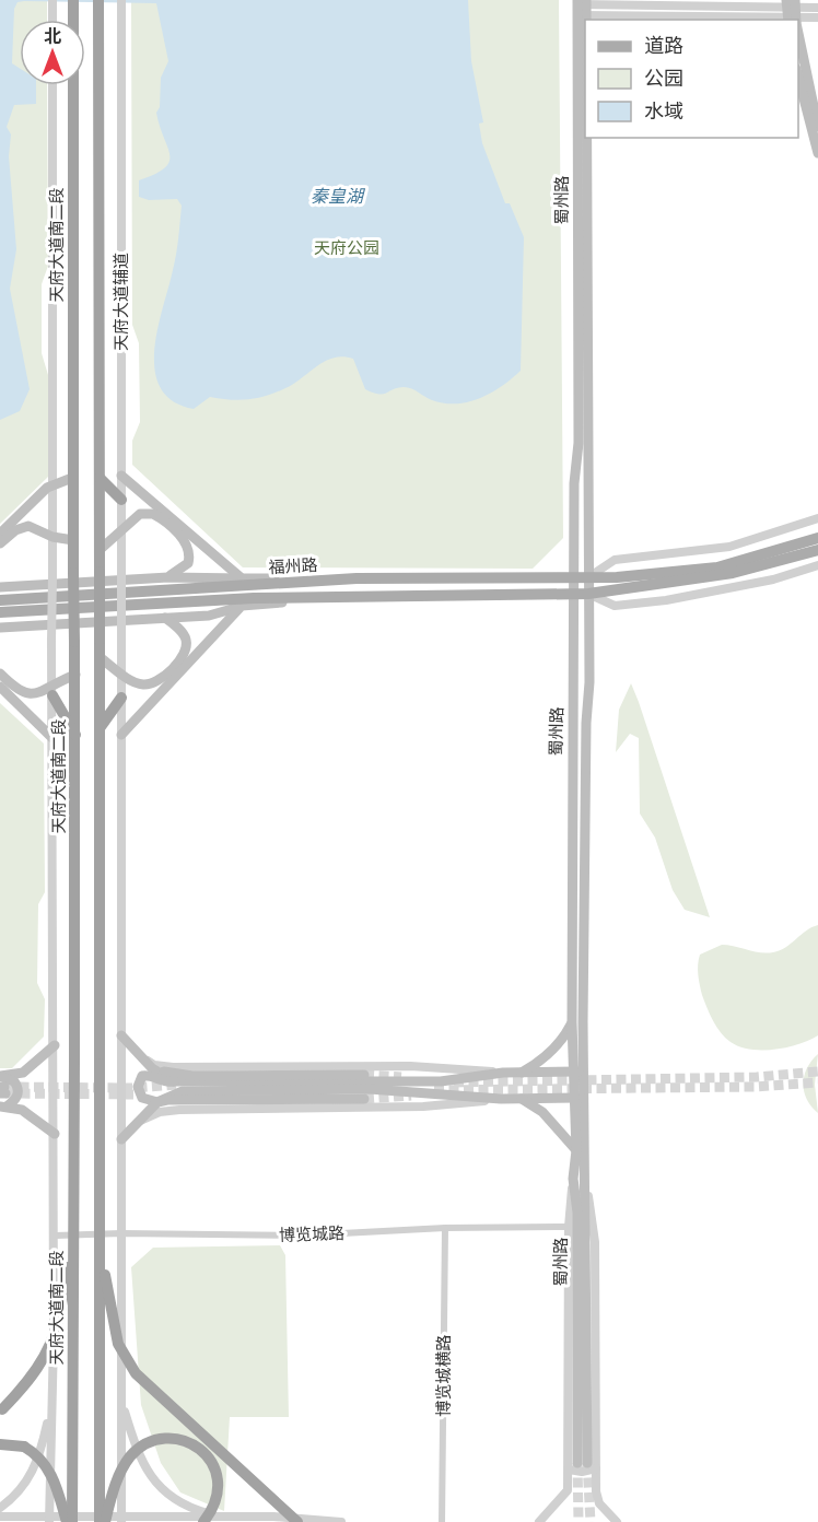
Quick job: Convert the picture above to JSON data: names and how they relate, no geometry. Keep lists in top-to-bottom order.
{
  "streets": {
    "highway": ["天府大道南二段"],
    "main road": ["蜀州路", "福州路"],
    "street": ["天府大道辅道", "博览城路", "博览城横路"]
  },
  "crossings": [
    ["蜀州路", "福州路"],
    ["天府大道辅道", "博览城路"],
    ["博览城路", "博览城横路"]
  ],
  "water": ["秦皇湖"],
  "parks": ["天府公园"],
  "legend": ["道路", "公园", "水域"],
  "north": "top"
}
